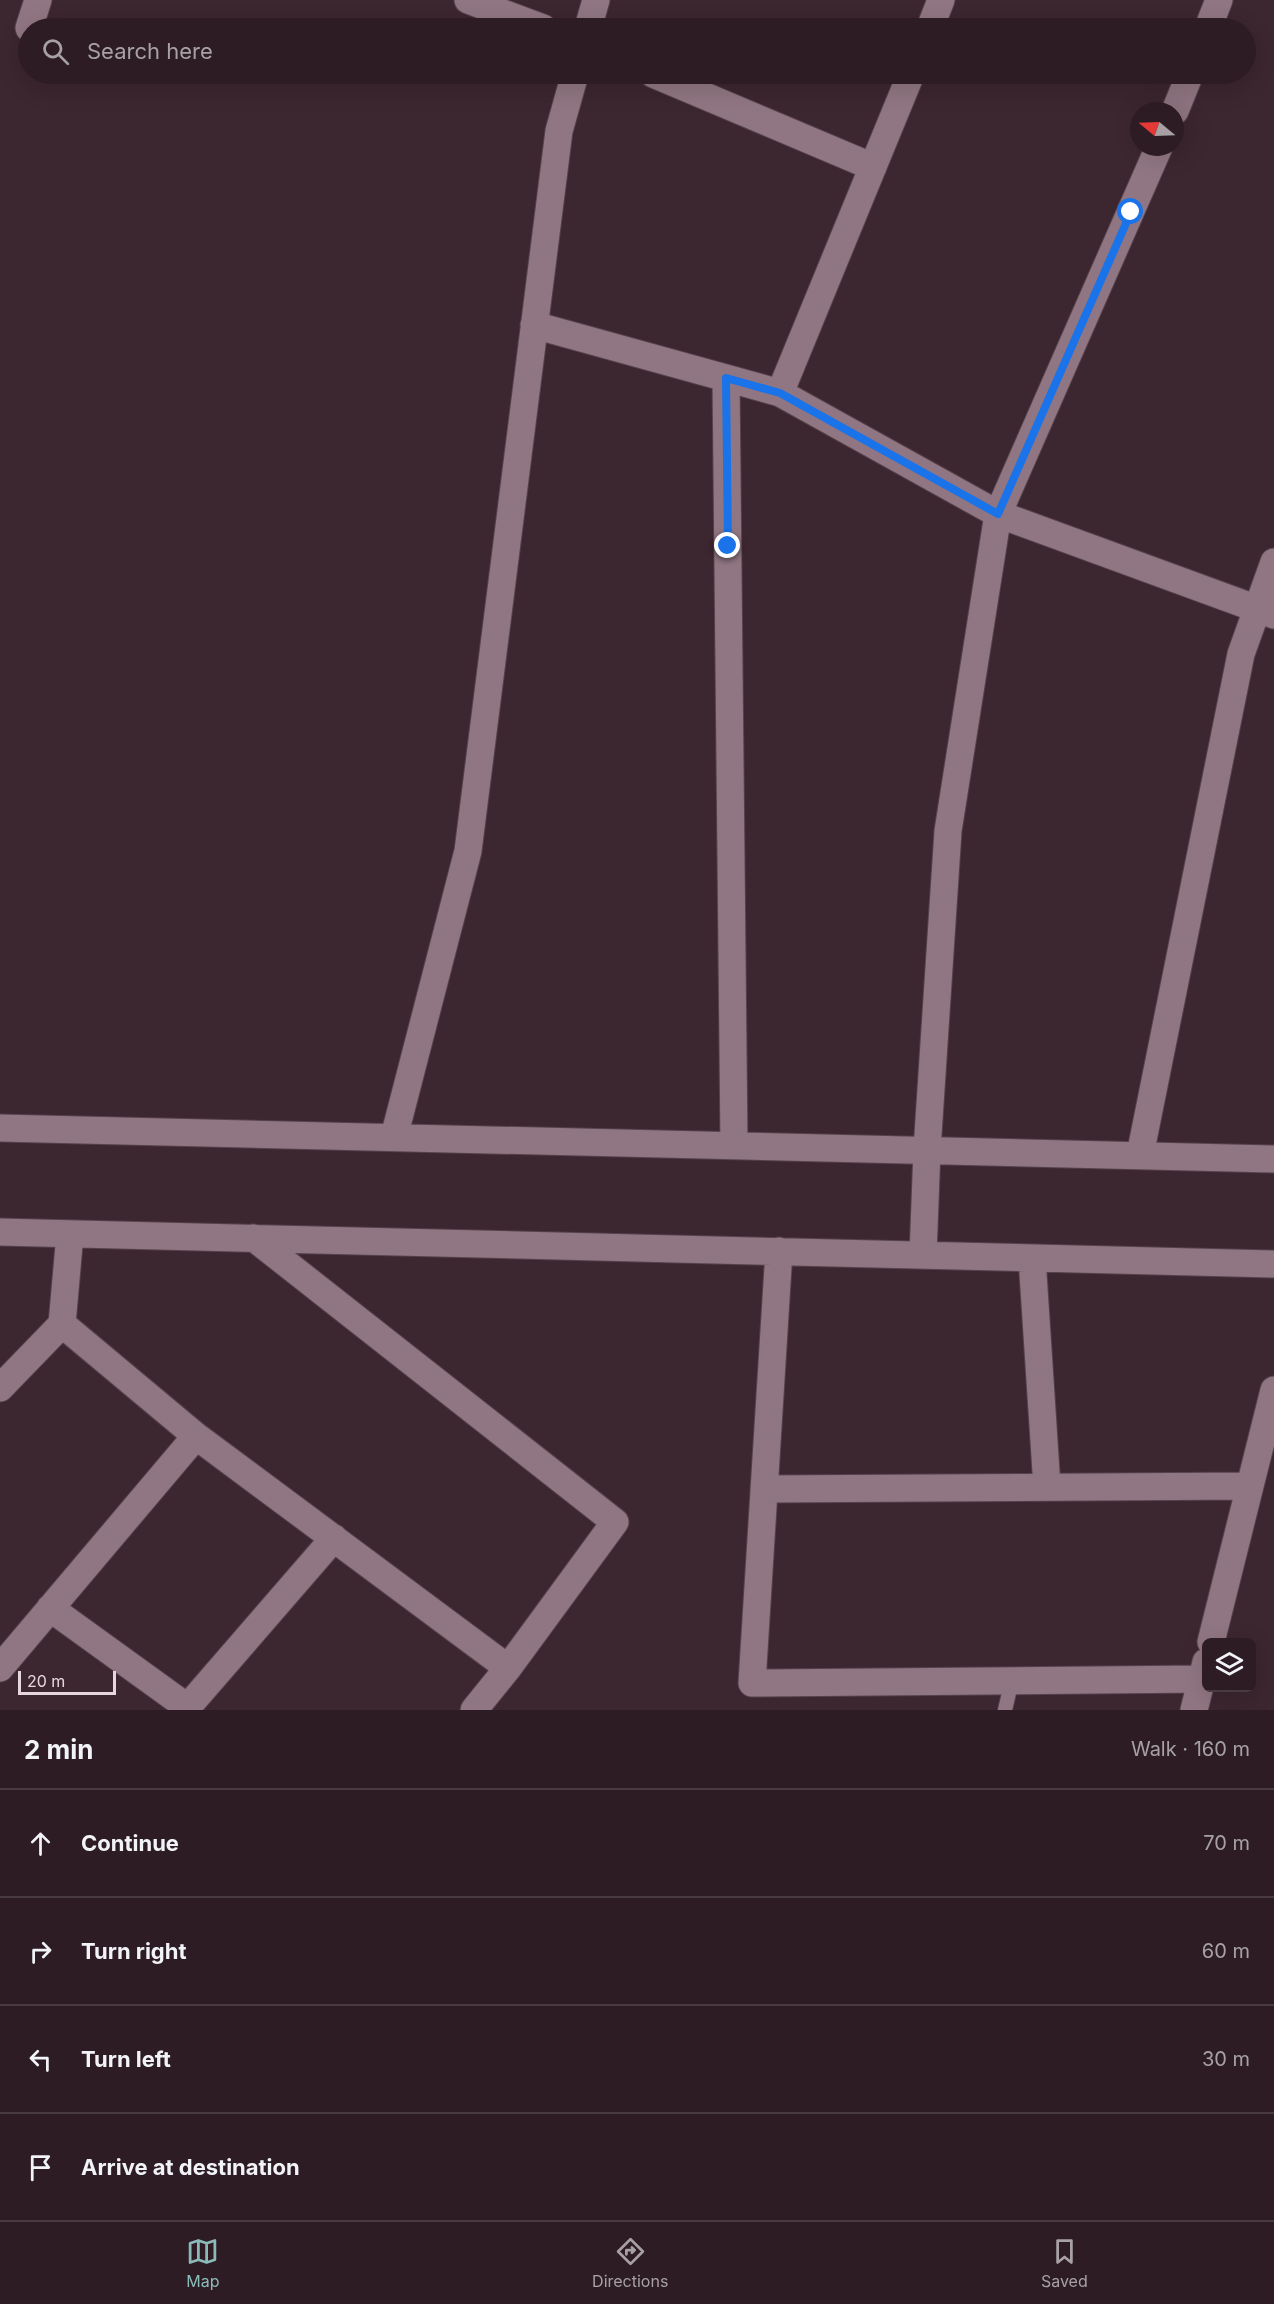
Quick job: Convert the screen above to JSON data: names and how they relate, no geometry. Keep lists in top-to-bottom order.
{
  "scale_bar": "20 m",
  "north": "left",
  "page": {
    "search": "Search here",
    "scale": "20 m",
    "heading": ["2 min", "Walk · 160 m"],
    "list": [
      ["Continue", "70 m"],
      ["Turn right", "60 m"],
      ["Turn left", "30 m"],
      "Arrive at destination"
    ],
    "nav": ["Map", "Directions", "Saved"]
  }
}
